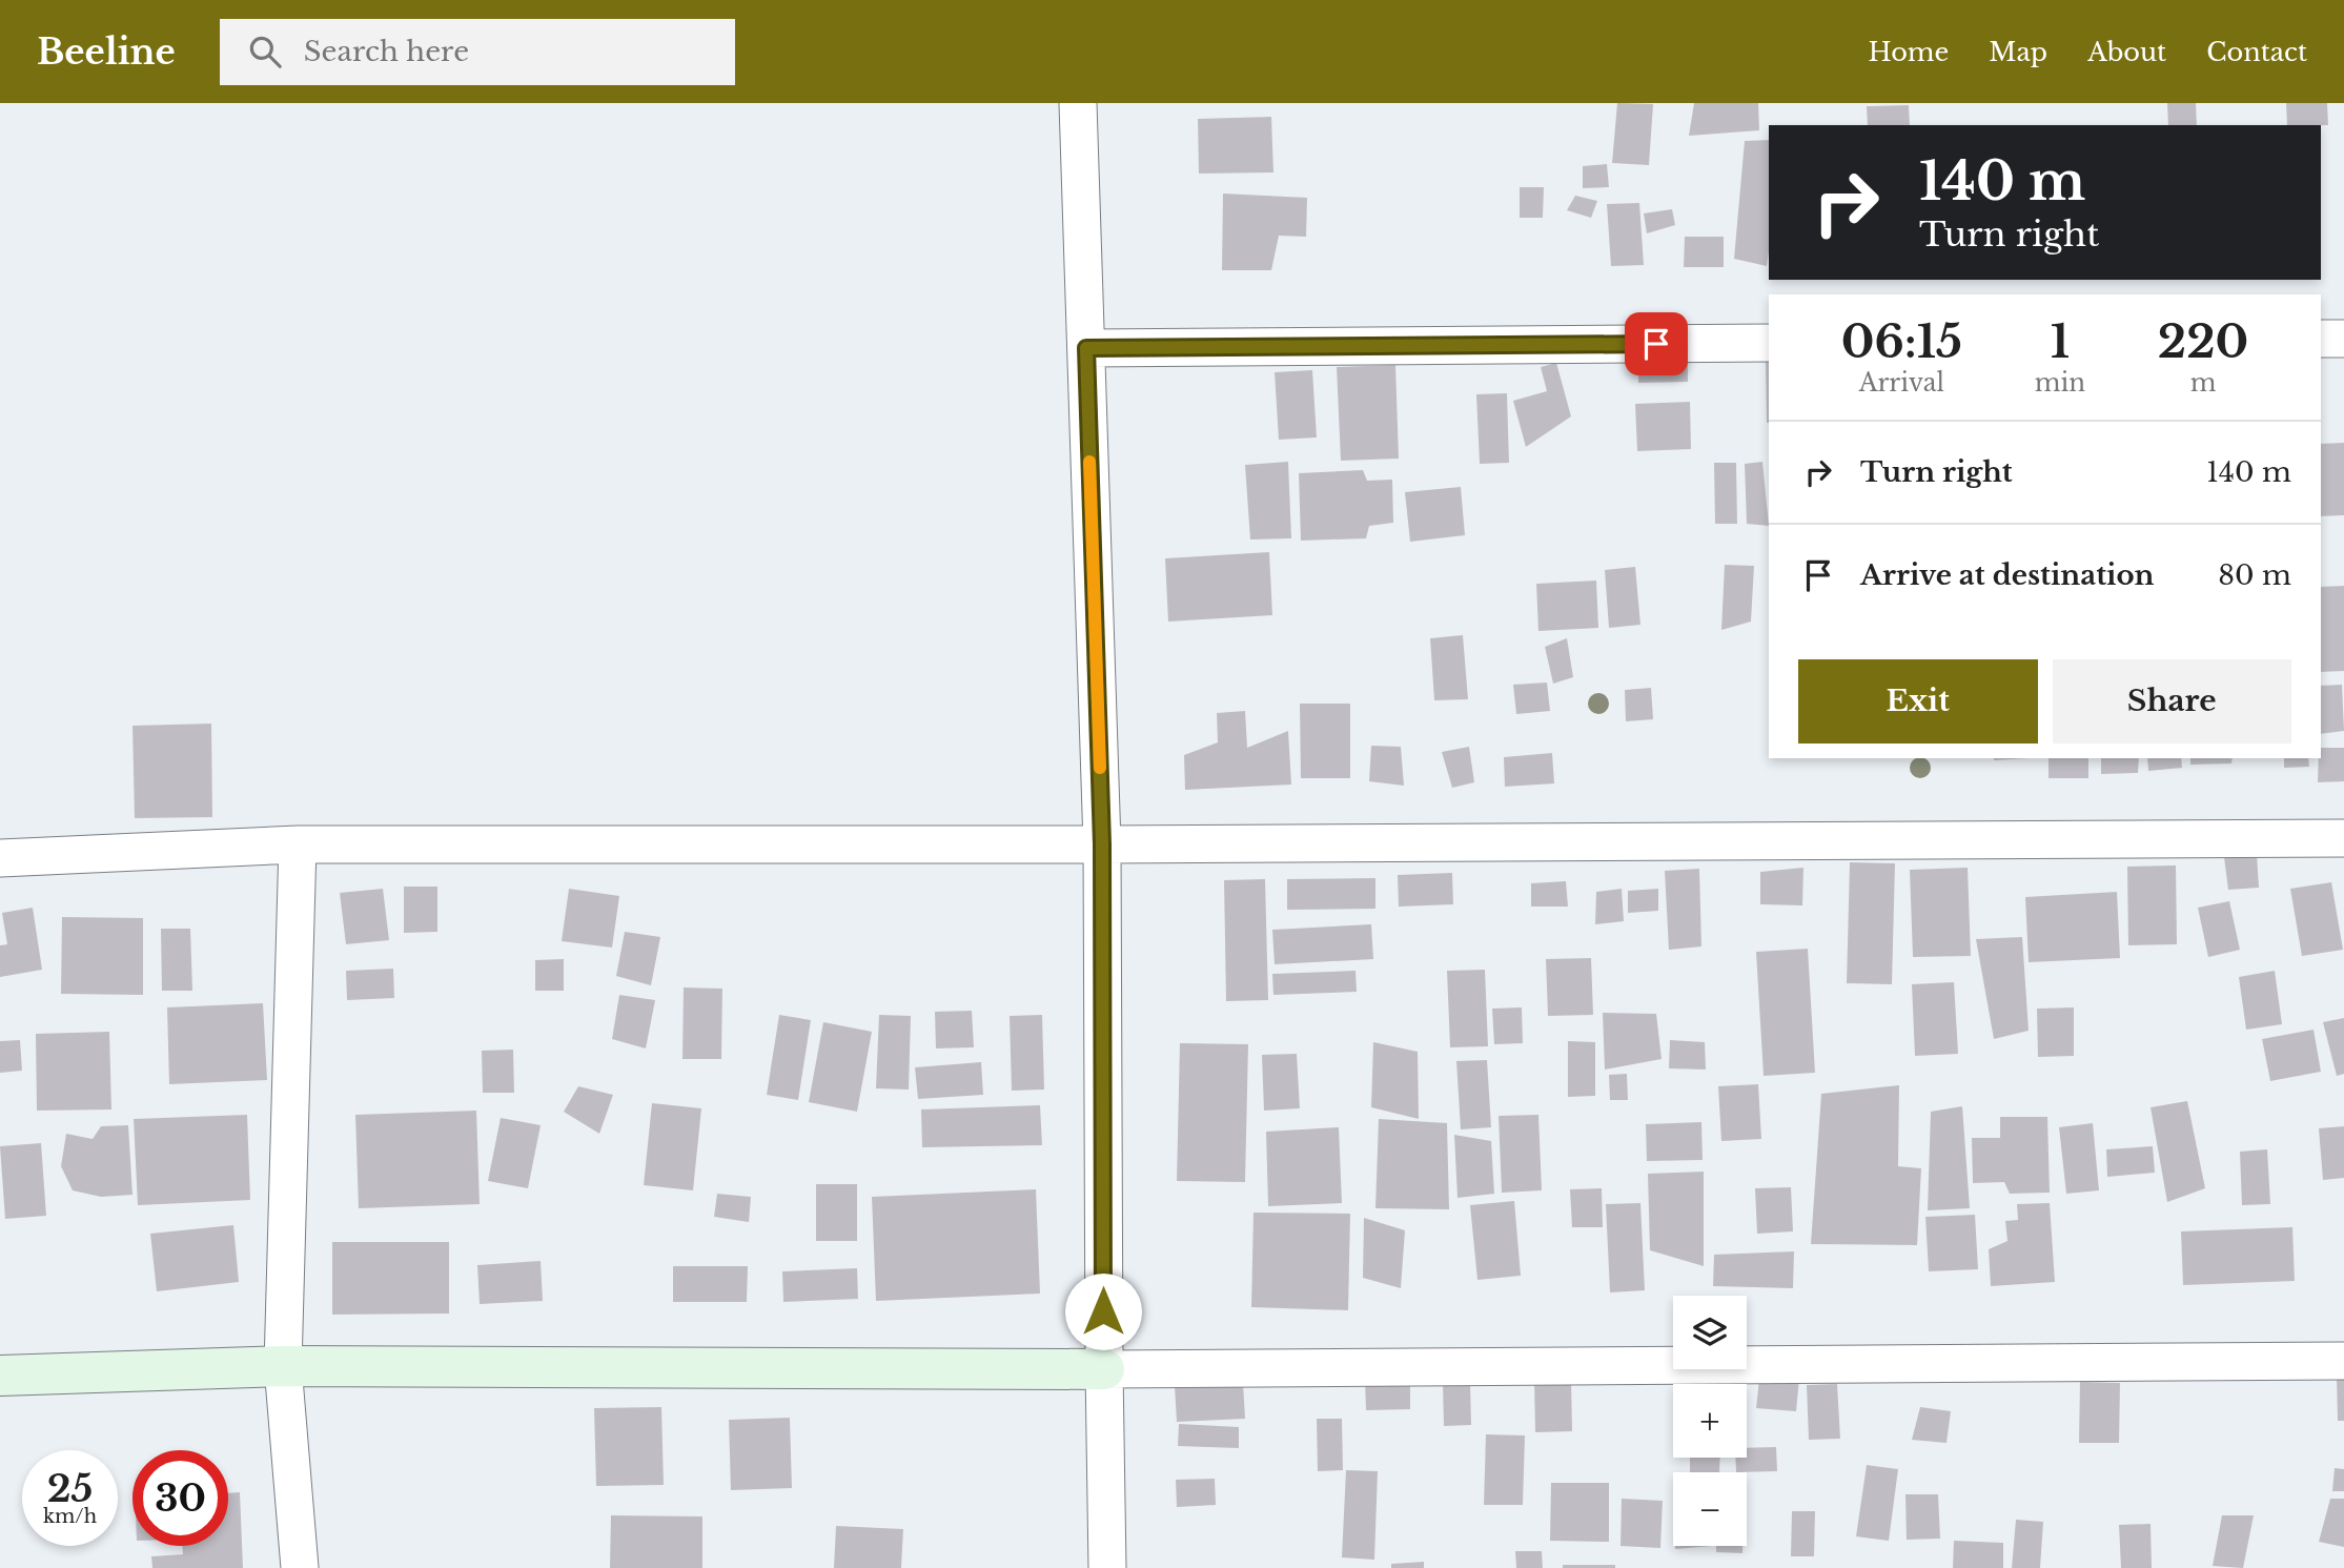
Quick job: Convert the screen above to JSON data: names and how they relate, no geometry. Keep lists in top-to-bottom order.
{
  "page": {
    "header": "Beeline",
    "search": "Search here",
    "nav": [
      "Home",
      "Map",
      "About",
      "Contact"
    ],
    "turn": ["140 m", "Turn right"],
    "eta": [
      "06:15",
      "Arrival",
      "1",
      "min",
      "220",
      "m"
    ],
    "list": [
      {
        "name": "Turn right",
        "value": "140 m"
      },
      {
        "name": "Arrive at destination",
        "value": "80 m"
      }
    ],
    "buttons": ["Exit", "Share"],
    "map_buttons": ["+", "−"],
    "speed": "25 km/h",
    "limit": "30"
  }
}
